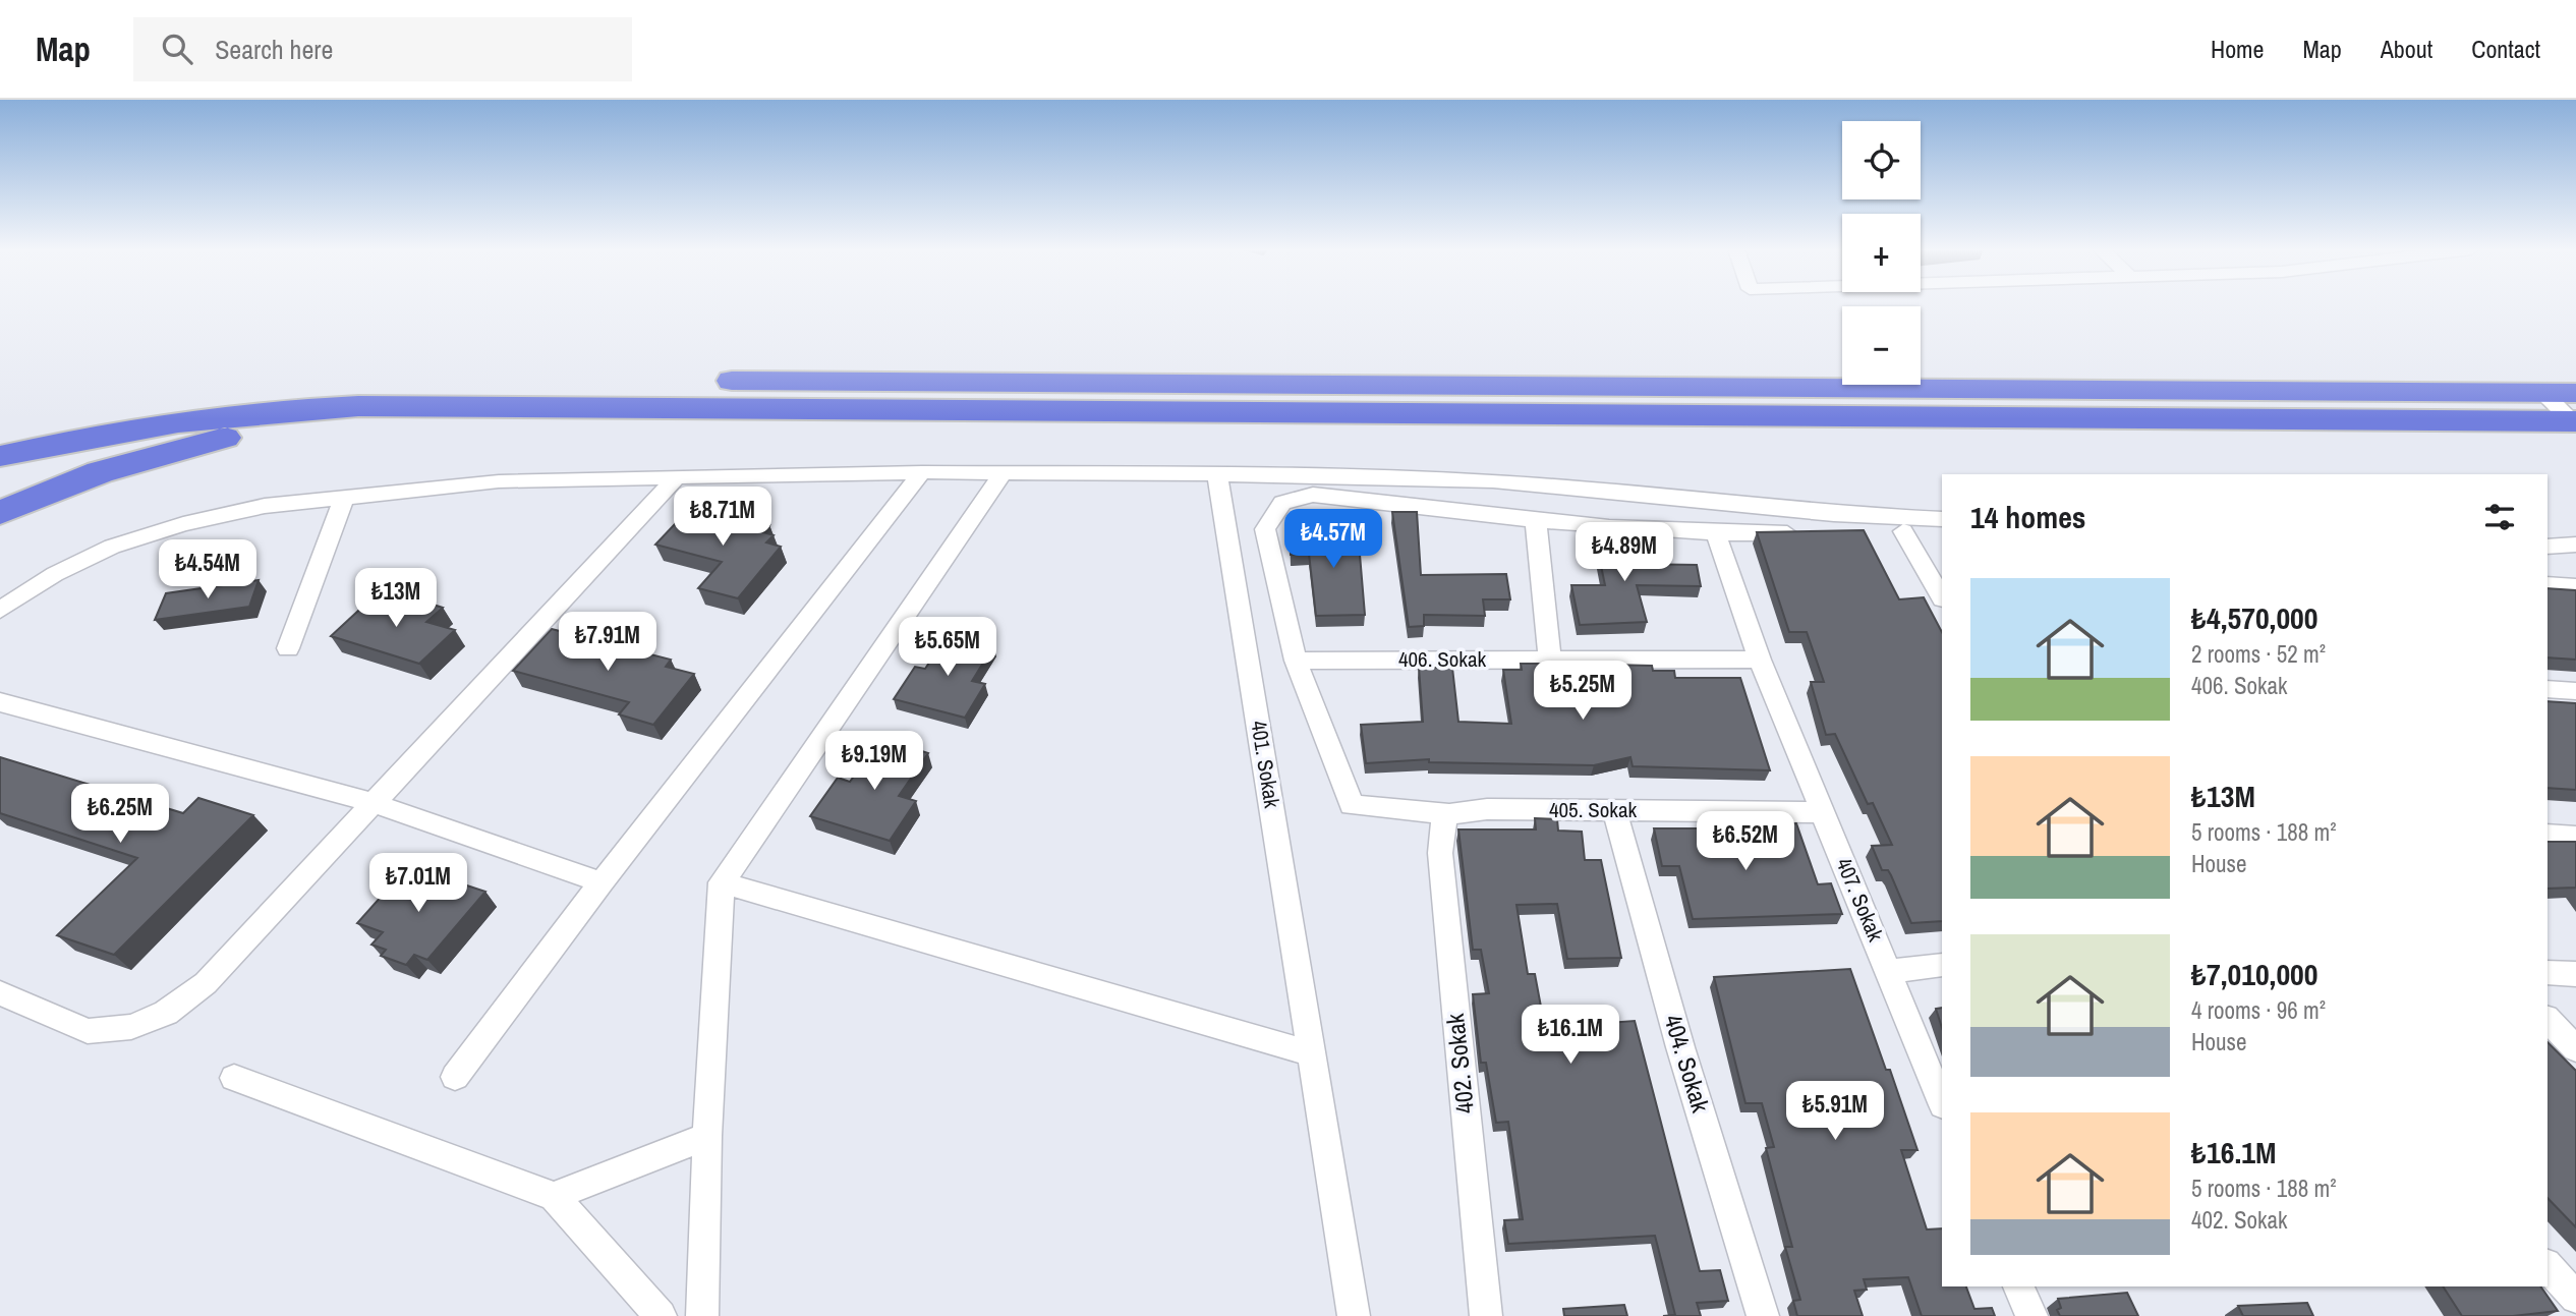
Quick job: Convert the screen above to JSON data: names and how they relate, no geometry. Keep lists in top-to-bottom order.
{
  "streets": {
    "street": [
      "406. Sokak",
      "401. Sokak",
      "405. Sokak",
      "407. Sokak",
      "402. Sokak",
      "404. Sokak"
    ]
  },
  "crossings": [
    ["406. Sokak", "405. Sokak"],
    ["406. Sokak", "407. Sokak"],
    ["405. Sokak", "407. Sokak"],
    ["405. Sokak", "402. Sokak"],
    ["405. Sokak", "404. Sokak"]
  ],
  "page": {
    "header": "Map",
    "search": "Search here",
    "nav": [
      "Home",
      "Map",
      "About",
      "Contact"
    ],
    "map_buttons": ["+", "−"],
    "heading": "14 homes",
    "price": [
      "₺8.71M",
      "₺4.57M",
      "₺4.89M",
      "₺4.54M",
      "₺13M",
      "₺7.91M",
      "₺5.65M",
      "₺5.25M",
      "₺9.19M",
      "₺6.25M",
      "₺6.52M",
      "₺7.01M",
      "₺16.1M",
      "₺5.91M"
    ],
    "list": [
      {
        "name": "₺4,570,000",
        "note": "2 rooms · 52 m² · 406. Sokak"
      },
      {
        "name": "₺13M",
        "note": "5 rooms · 188 m² · House"
      },
      {
        "name": "₺7,010,000",
        "note": "4 rooms · 96 m² · House"
      },
      {
        "name": "₺16.1M",
        "note": "5 rooms · 188 m² · 402. Sokak"
      }
    ]
  }
}
